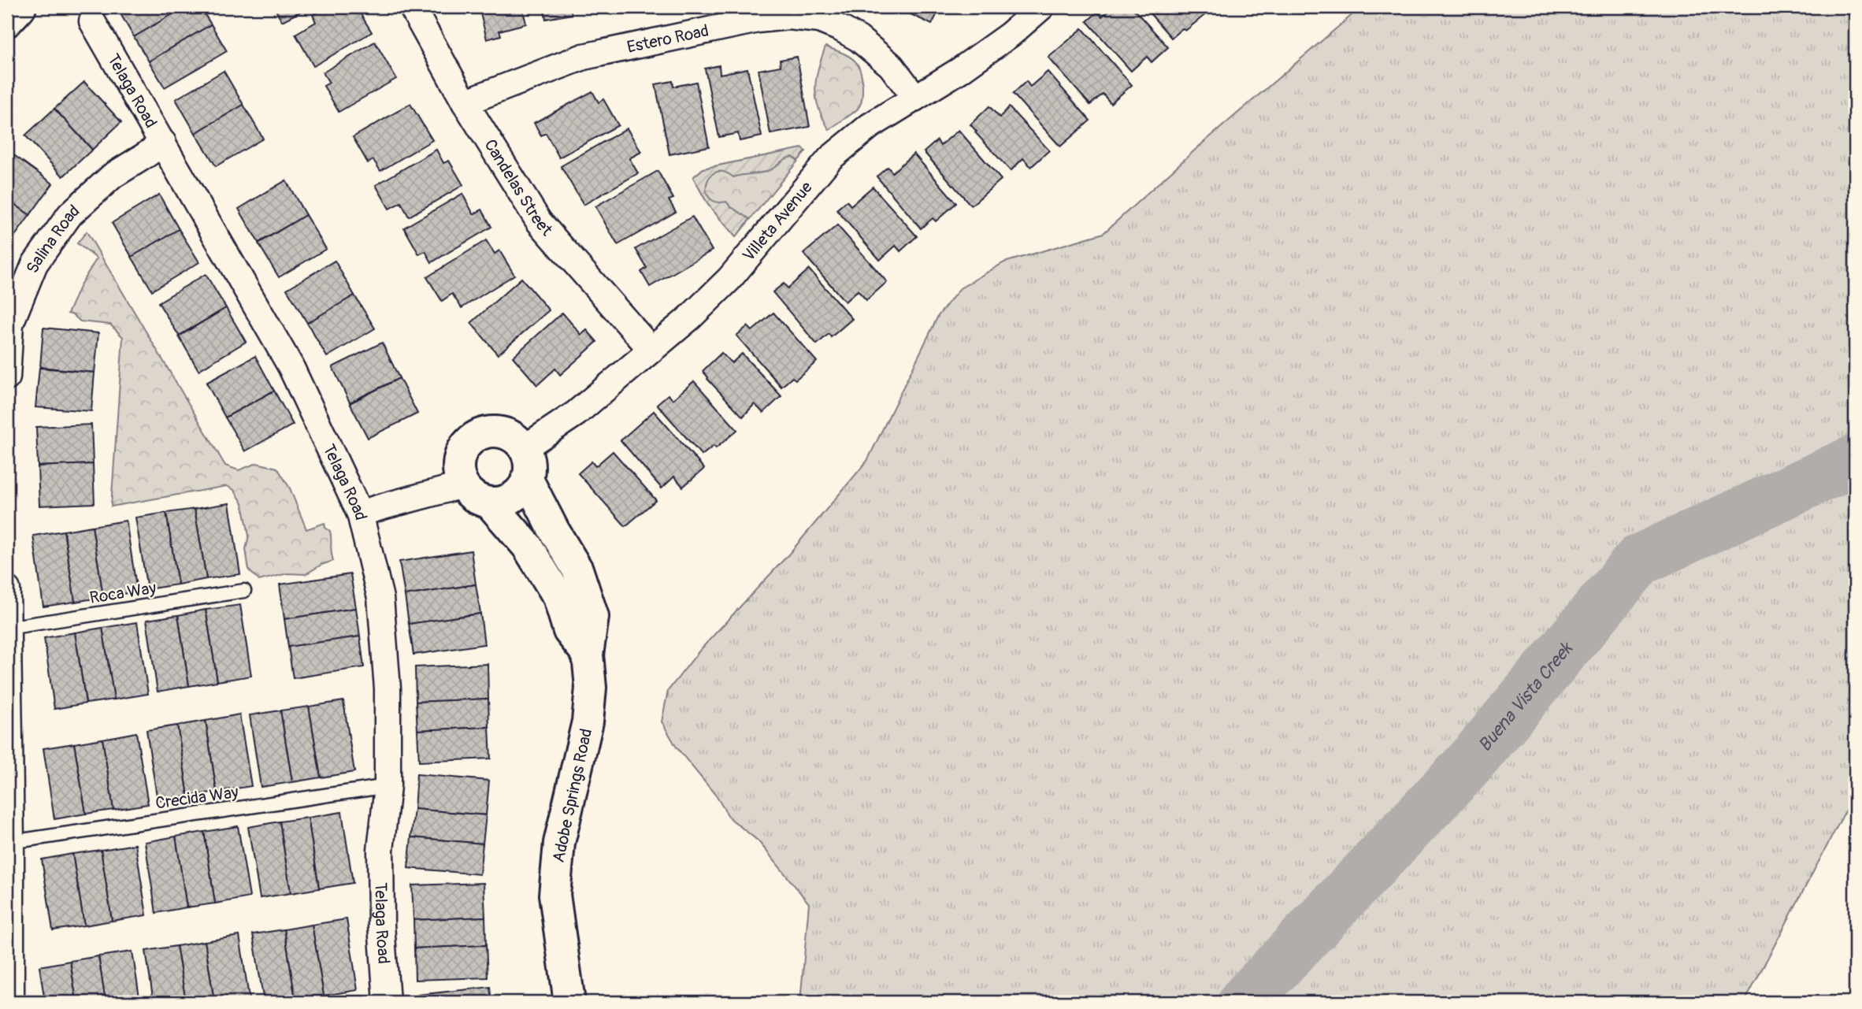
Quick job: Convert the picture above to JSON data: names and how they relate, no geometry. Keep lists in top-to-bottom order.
{
  "streets": {
    "street": [
      "Estero Road",
      "Telaga Road",
      "Candelas Street",
      "Villeta Avenue",
      "Salina Road",
      "Adobe Springs Road"
    ],
    "lane": ["Roca Way", "Crecida Way"]
  },
  "crossings": [
    ["Estero Road", "Candelas Street"],
    ["Estero Road", "Villeta Avenue"],
    ["Telaga Road", "Salina Road"],
    ["Telaga Road", "Crecida Way"],
    ["Candelas Street", "Villeta Avenue"],
    ["Villeta Avenue", "Adobe Springs Road"]
  ],
  "water": ["Buena Vista Creek"]
}
